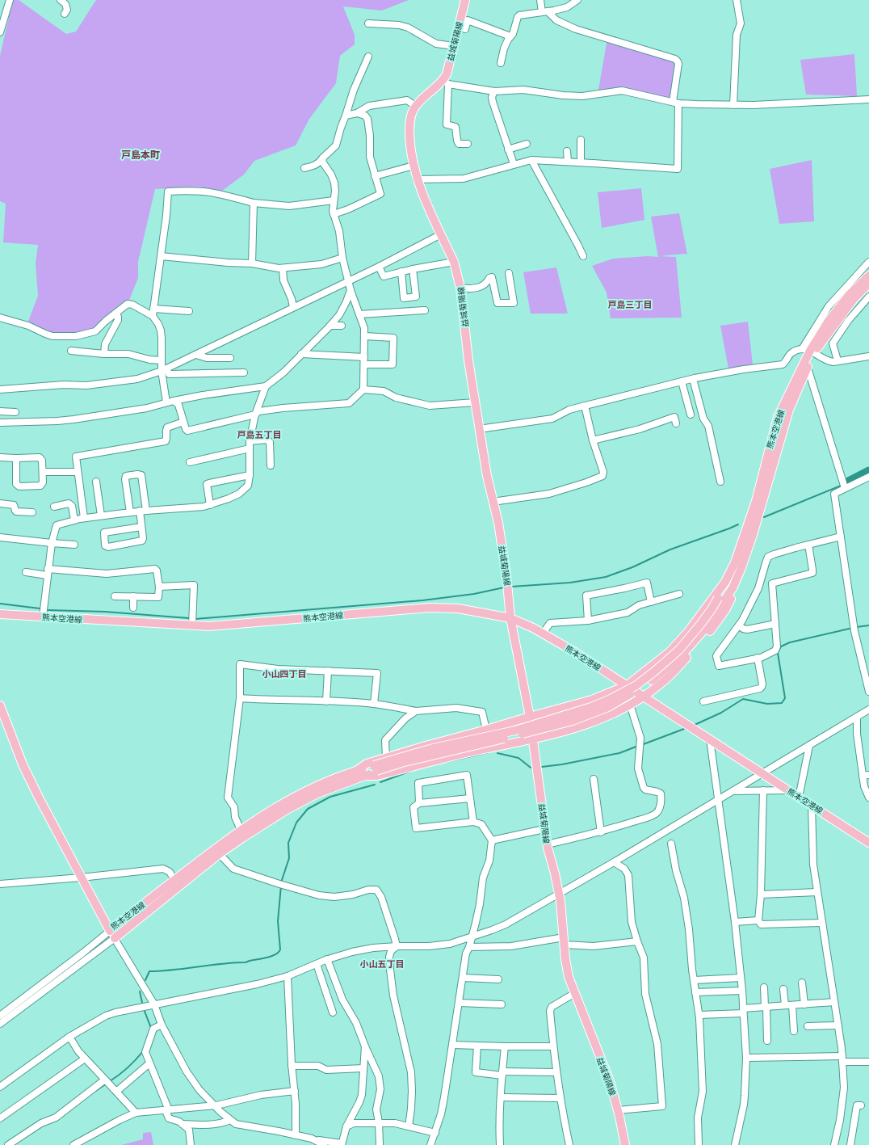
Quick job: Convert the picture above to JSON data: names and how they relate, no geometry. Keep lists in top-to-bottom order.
{
  "streets": {
    "main road": ["益城菊陽線", "熊本空港線"]
  },
  "crossings": [
    ["益城菊陽線", "熊本空港線"]
  ],
  "districts": [
    "戸島本町",
    "戸島三丁目",
    "戸島五丁目",
    "小山四丁目",
    "小山五丁目"
  ]
}
